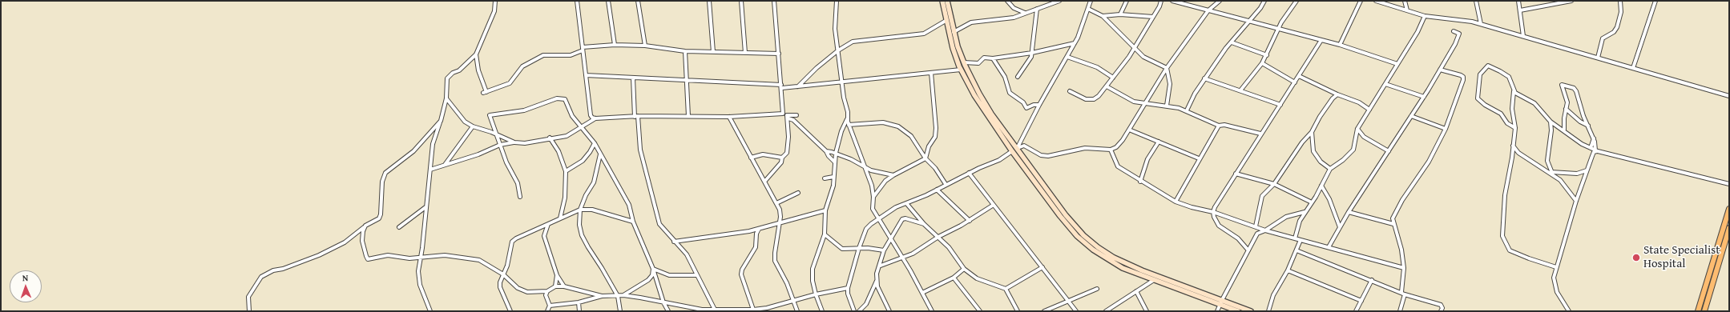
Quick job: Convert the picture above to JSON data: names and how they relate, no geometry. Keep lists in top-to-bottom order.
{
  "places": ["State Specialist Hospital"],
  "north": "top"
}
